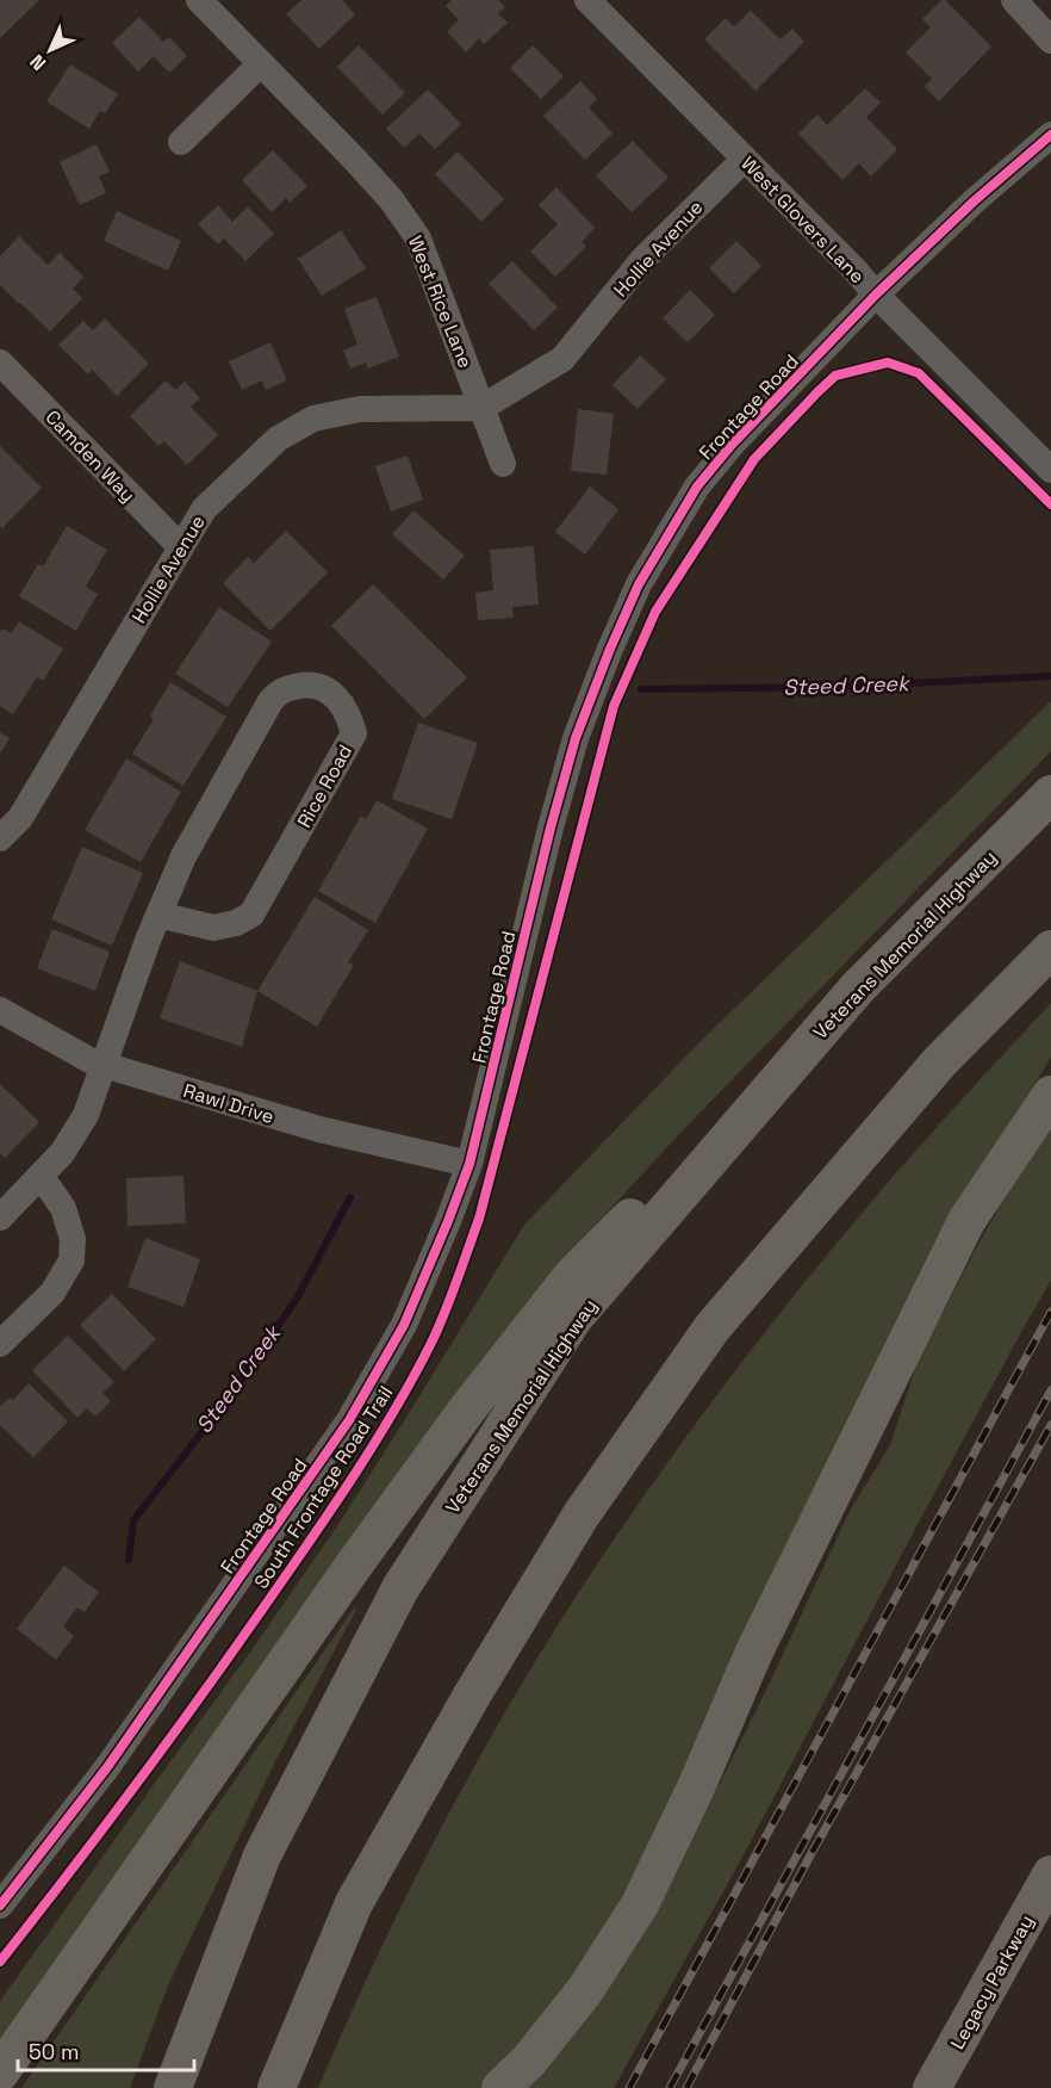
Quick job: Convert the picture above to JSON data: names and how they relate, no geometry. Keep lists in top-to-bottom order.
{
  "streets": {
    "highway": ["Veterans Memorial Highway", "Legacy Parkway"],
    "street": [
      "West Glovers Lane",
      "Hollie Avenue",
      "West Rice Lane",
      "Frontage Road",
      "Camden Way",
      "Rice Road",
      "Rawl Drive"
    ],
    "cycle path": ["South Frontage Road Trail"]
  },
  "crossings": [
    ["West Glovers Lane", "Hollie Avenue"],
    ["West Glovers Lane", "Frontage Road"],
    ["Hollie Avenue", "West Rice Lane"],
    ["Hollie Avenue", "Camden Way"],
    ["Frontage Road", "Rawl Drive"],
    ["Rice Road", "Rawl Drive"]
  ],
  "water": ["Steed Creek"],
  "scale_bar": "50 m",
  "north": "bottom left"
}
